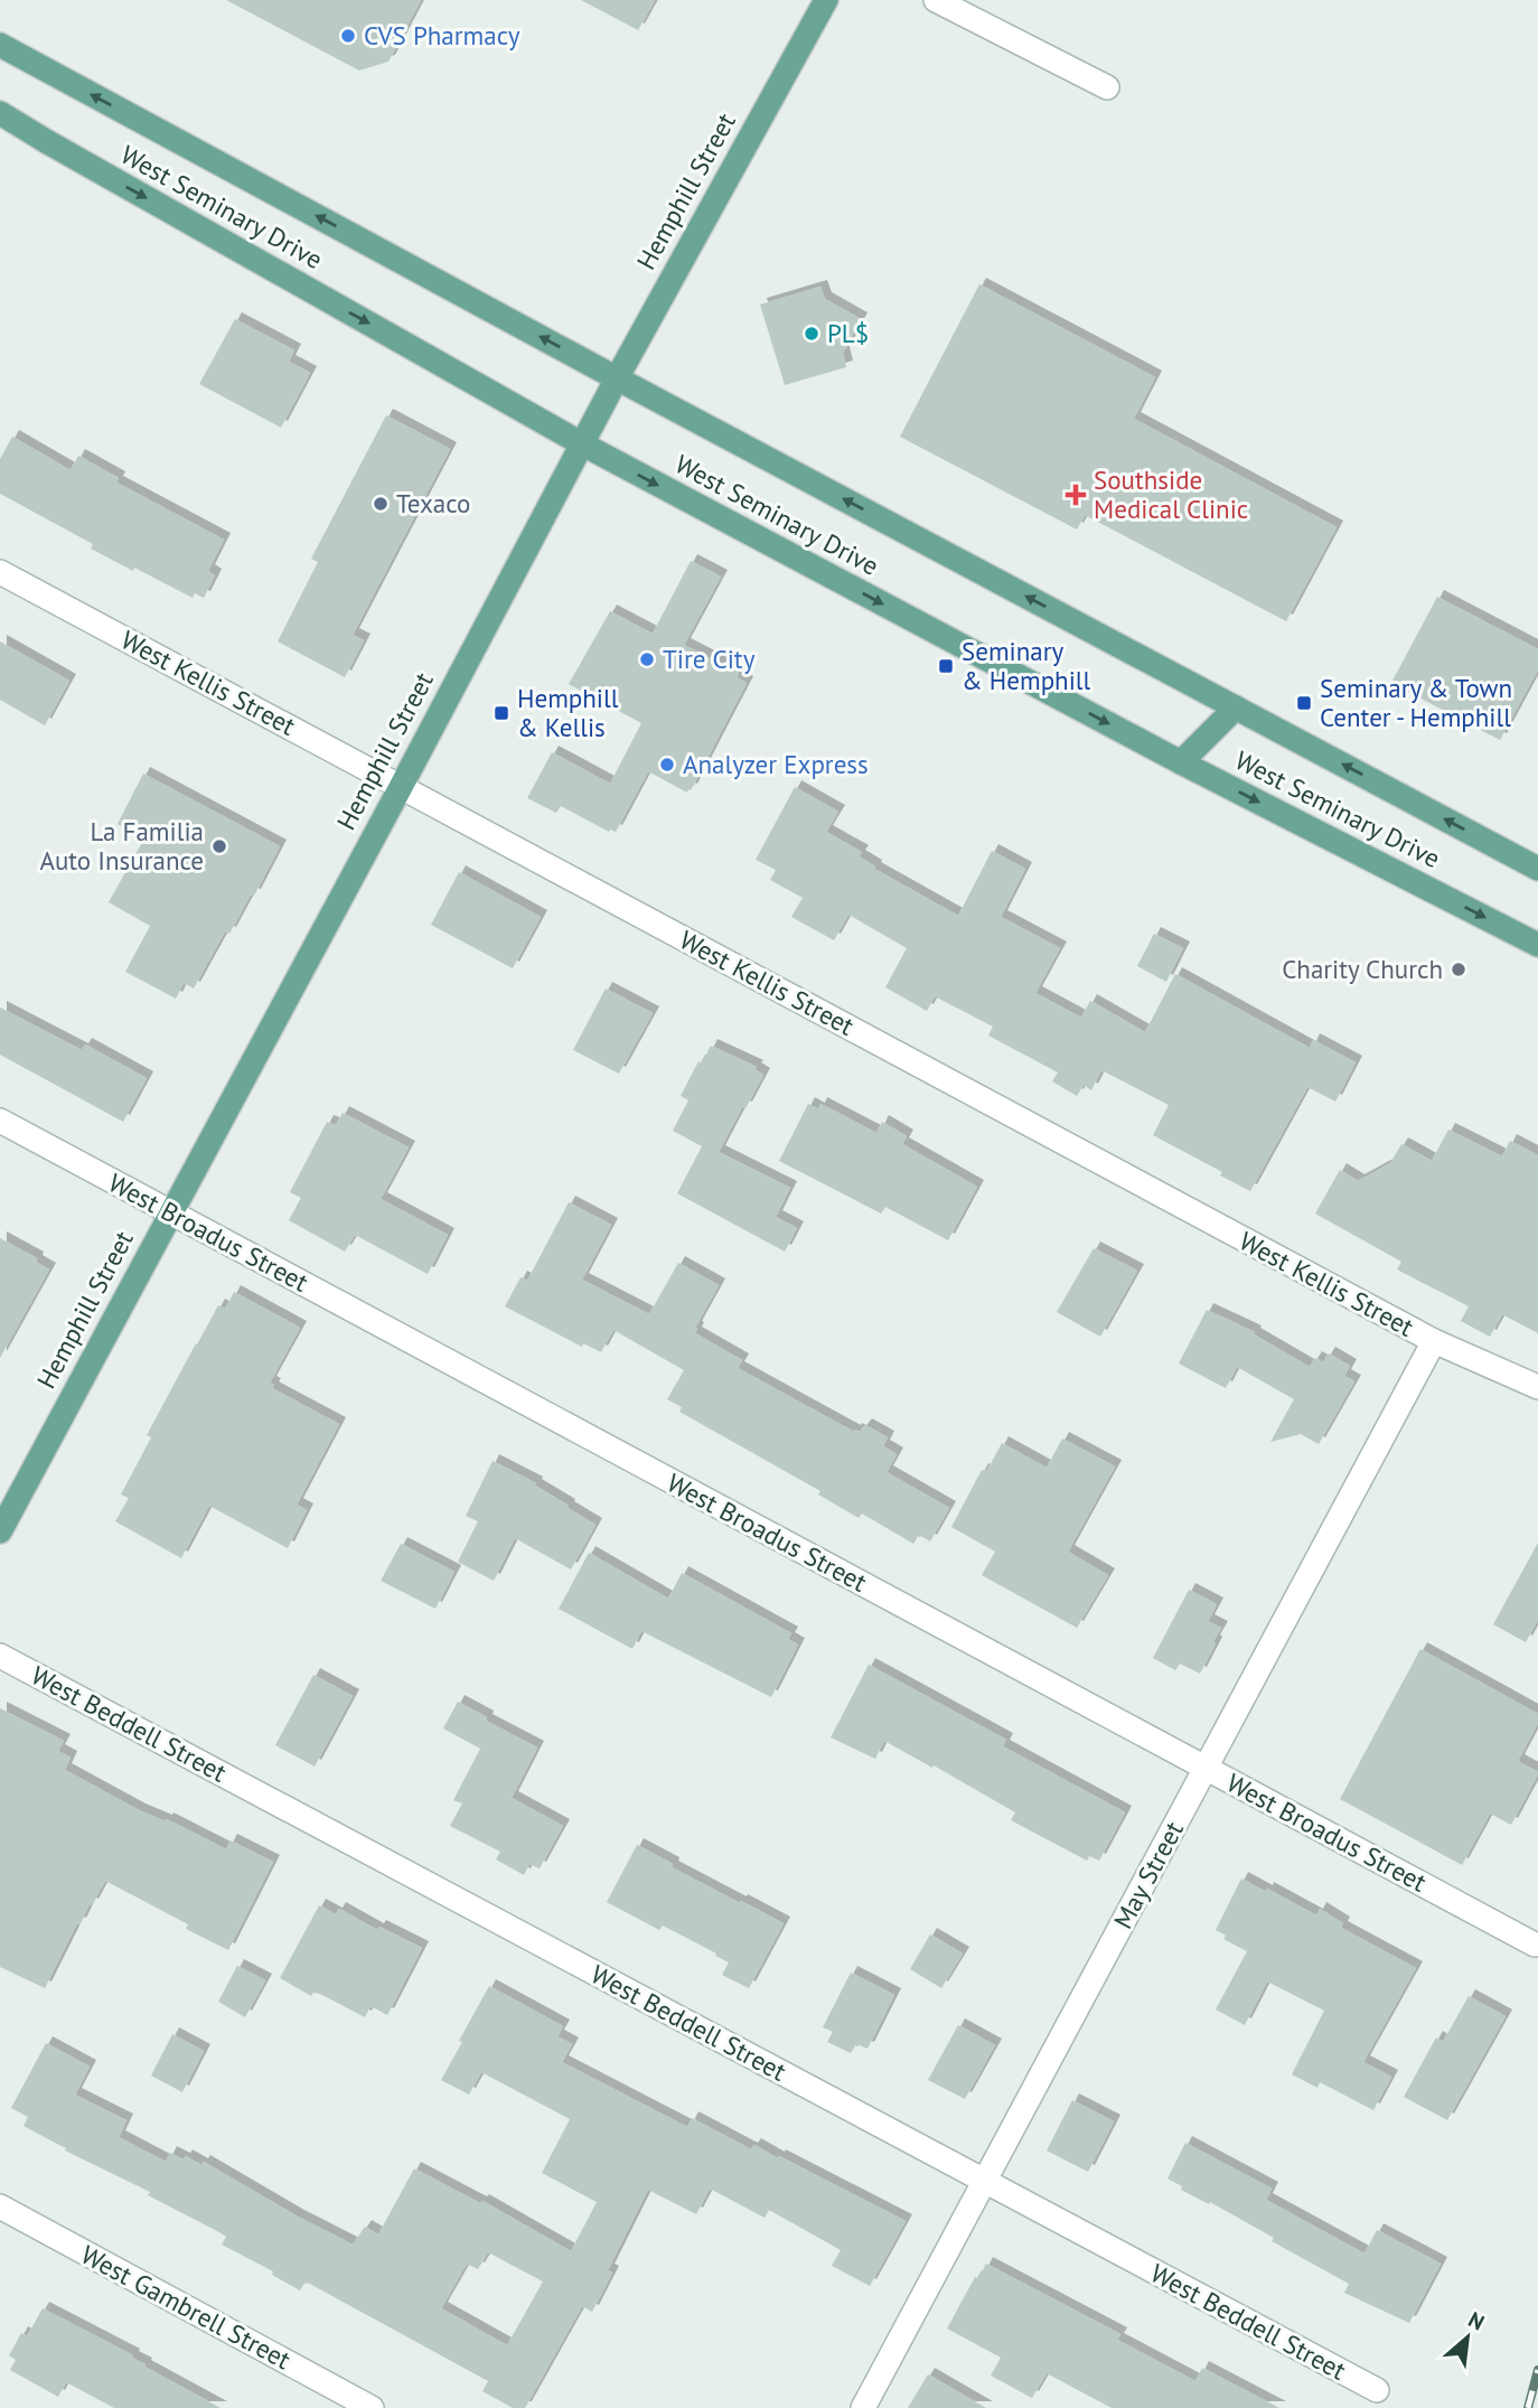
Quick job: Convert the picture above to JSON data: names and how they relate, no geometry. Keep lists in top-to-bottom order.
{
  "streets": {
    "main road": ["Hemphill Street", "West Seminary Drive"],
    "street": [
      "West Kellis Street",
      "West Broadus Street",
      "West Beddell Street",
      "May Street",
      "West Gambrell Street"
    ]
  },
  "crossings": [
    ["Hemphill Street", "West Seminary Drive"],
    ["Hemphill Street", "West Kellis Street"],
    ["Hemphill Street", "West Broadus Street"],
    ["West Kellis Street", "May Street"],
    ["West Broadus Street", "May Street"],
    ["West Beddell Street", "May Street"]
  ],
  "places": {
    "other": [
      "CVS Pharmacy",
      "PL$",
      "Texaco",
      "Tire City",
      "Analyzer Express",
      "La Familia Auto Insurance",
      "Charity Church"
    ],
    "health": ["Southside Medical Clinic"],
    "transit": ["Seminary & Hemphill", "Seminary & Town Center - Hemphill", "Hemphill & Kellis"]
  },
  "north": "top right"
}
